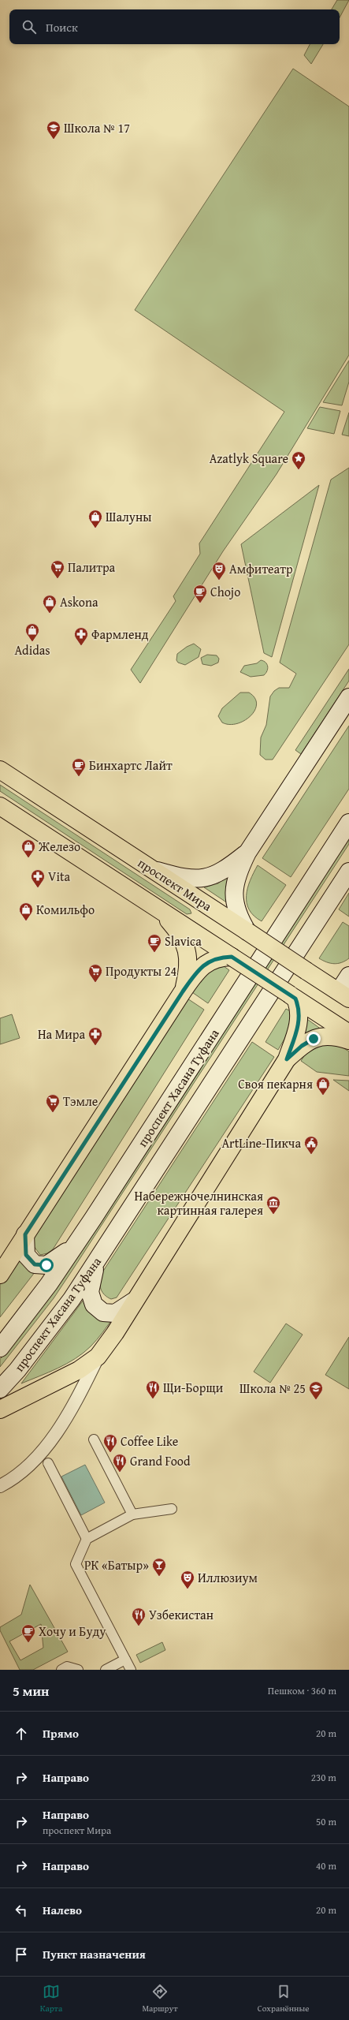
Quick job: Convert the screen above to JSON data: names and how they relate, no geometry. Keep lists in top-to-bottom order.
{
  "streets": {
    "main road": ["проспект Мира", "проспект Хасана Туфана"]
  },
  "places": {
    "school or university": ["Школа № 17", "Школа № 25"],
    "place": ["Azatlyk Square"],
    "shop": [
      "Шалуны",
      "Askona",
      "Adidas",
      "Железо",
      "Комильфо",
      "Своя пекарня"
    ],
    "supermarket": ["Палитра", "Продукты 24", "Тэмле"],
    "theatre": ["Амфитеатр", "Иллюзиум"],
    "cafe": [
      "Chojo",
      "Бинхартс Лайт",
      "Slavica",
      "Хочу и Буду"
    ],
    "pharmacy": ["Фармленд", "Vita", "На Мира"],
    "public building": ["ArtLine-Пикча"],
    "museum": ["Набережночелнинская картинная галерея"],
    "restaurant": [
      "Щи-Борщи",
      "Coffee Like",
      "Grand Food",
      "Узбекистан"
    ],
    "bar": ["РК «Батыр»"]
  },
  "page": {
    "search": "Поиск",
    "heading": ["5 мин", "Пешком · 360 m"],
    "list": [
      ["Прямо", "20 m"],
      ["Направо", "230 m"],
      ["Направо", "проспект Мира", "50 m"],
      ["Направо", "40 m"],
      ["Налево", "20 m"],
      "Пункт назначения"
    ],
    "nav": ["Карта", "Маршрут", "Сохранённые"]
  }
}
